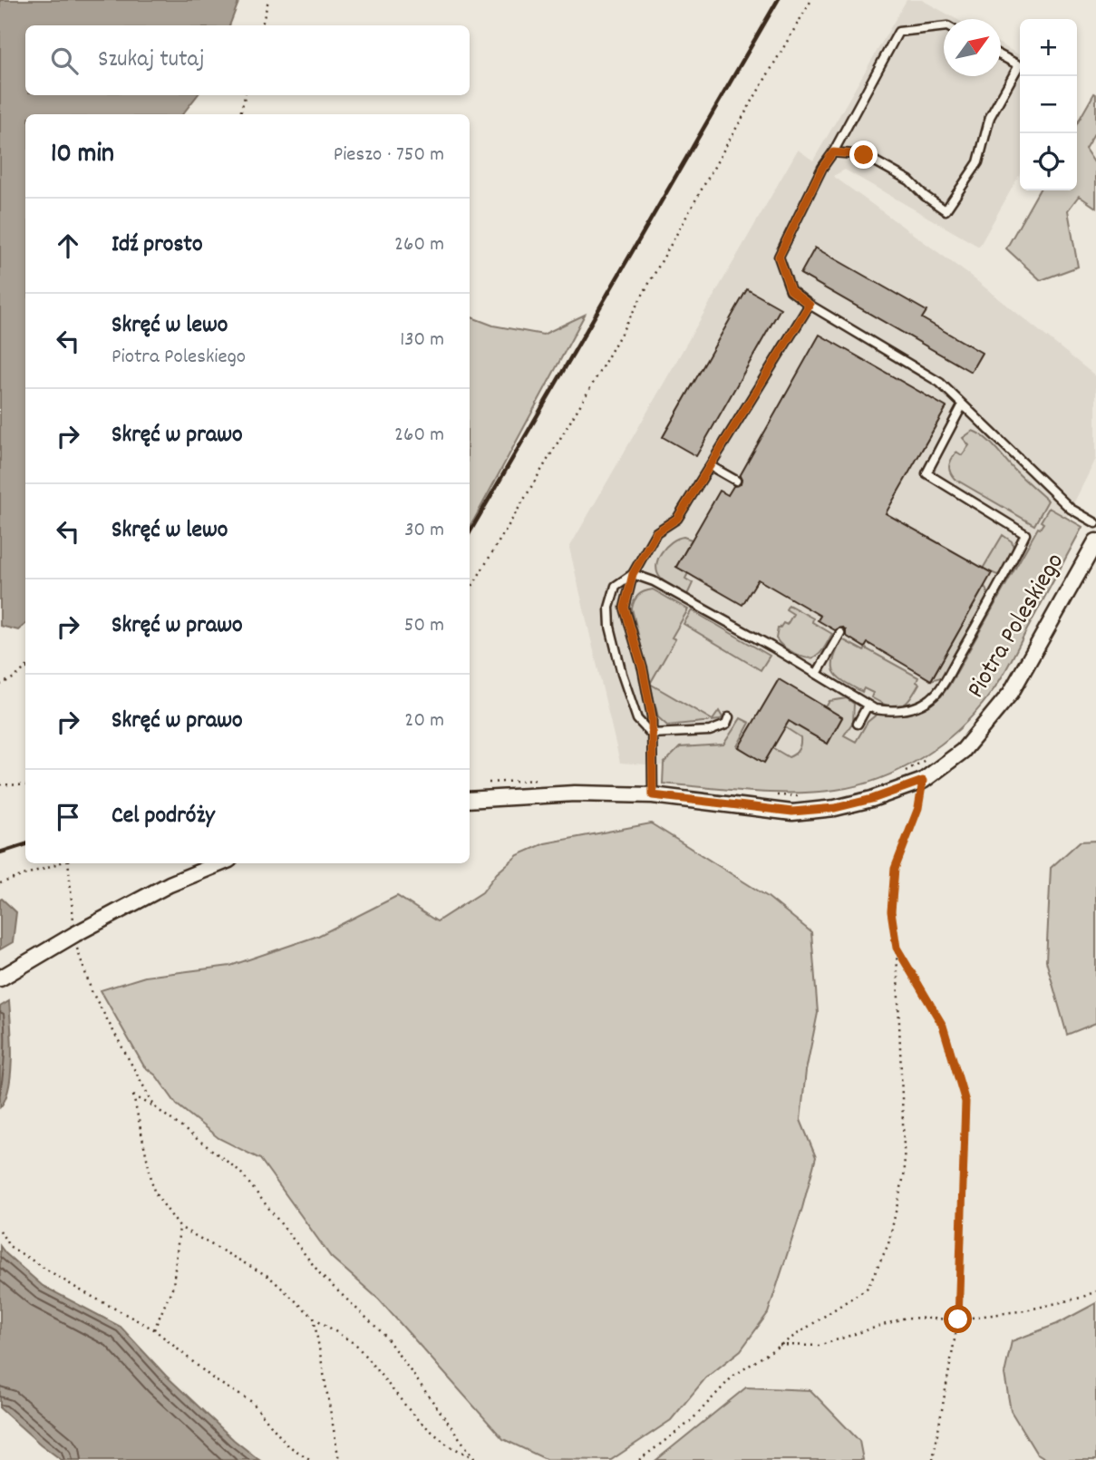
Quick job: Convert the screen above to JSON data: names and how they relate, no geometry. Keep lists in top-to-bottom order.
{
  "streets": {
    "street": ["Piotra Poleskiego"]
  },
  "north": "top right",
  "page": {
    "map_buttons": ["+", "−"],
    "search": "Szukaj tutaj",
    "heading": ["10 min", "Pieszo · 750 m"],
    "list": [
      ["Idź prosto", "260 m"],
      ["Skręć w lewo", "Piotra Poleskiego", "130 m"],
      ["Skręć w prawo", "260 m"],
      ["Skręć w lewo", "30 m"],
      ["Skręć w prawo", "50 m"],
      ["Skręć w prawo", "20 m"],
      "Cel podróży"
    ]
  }
}
